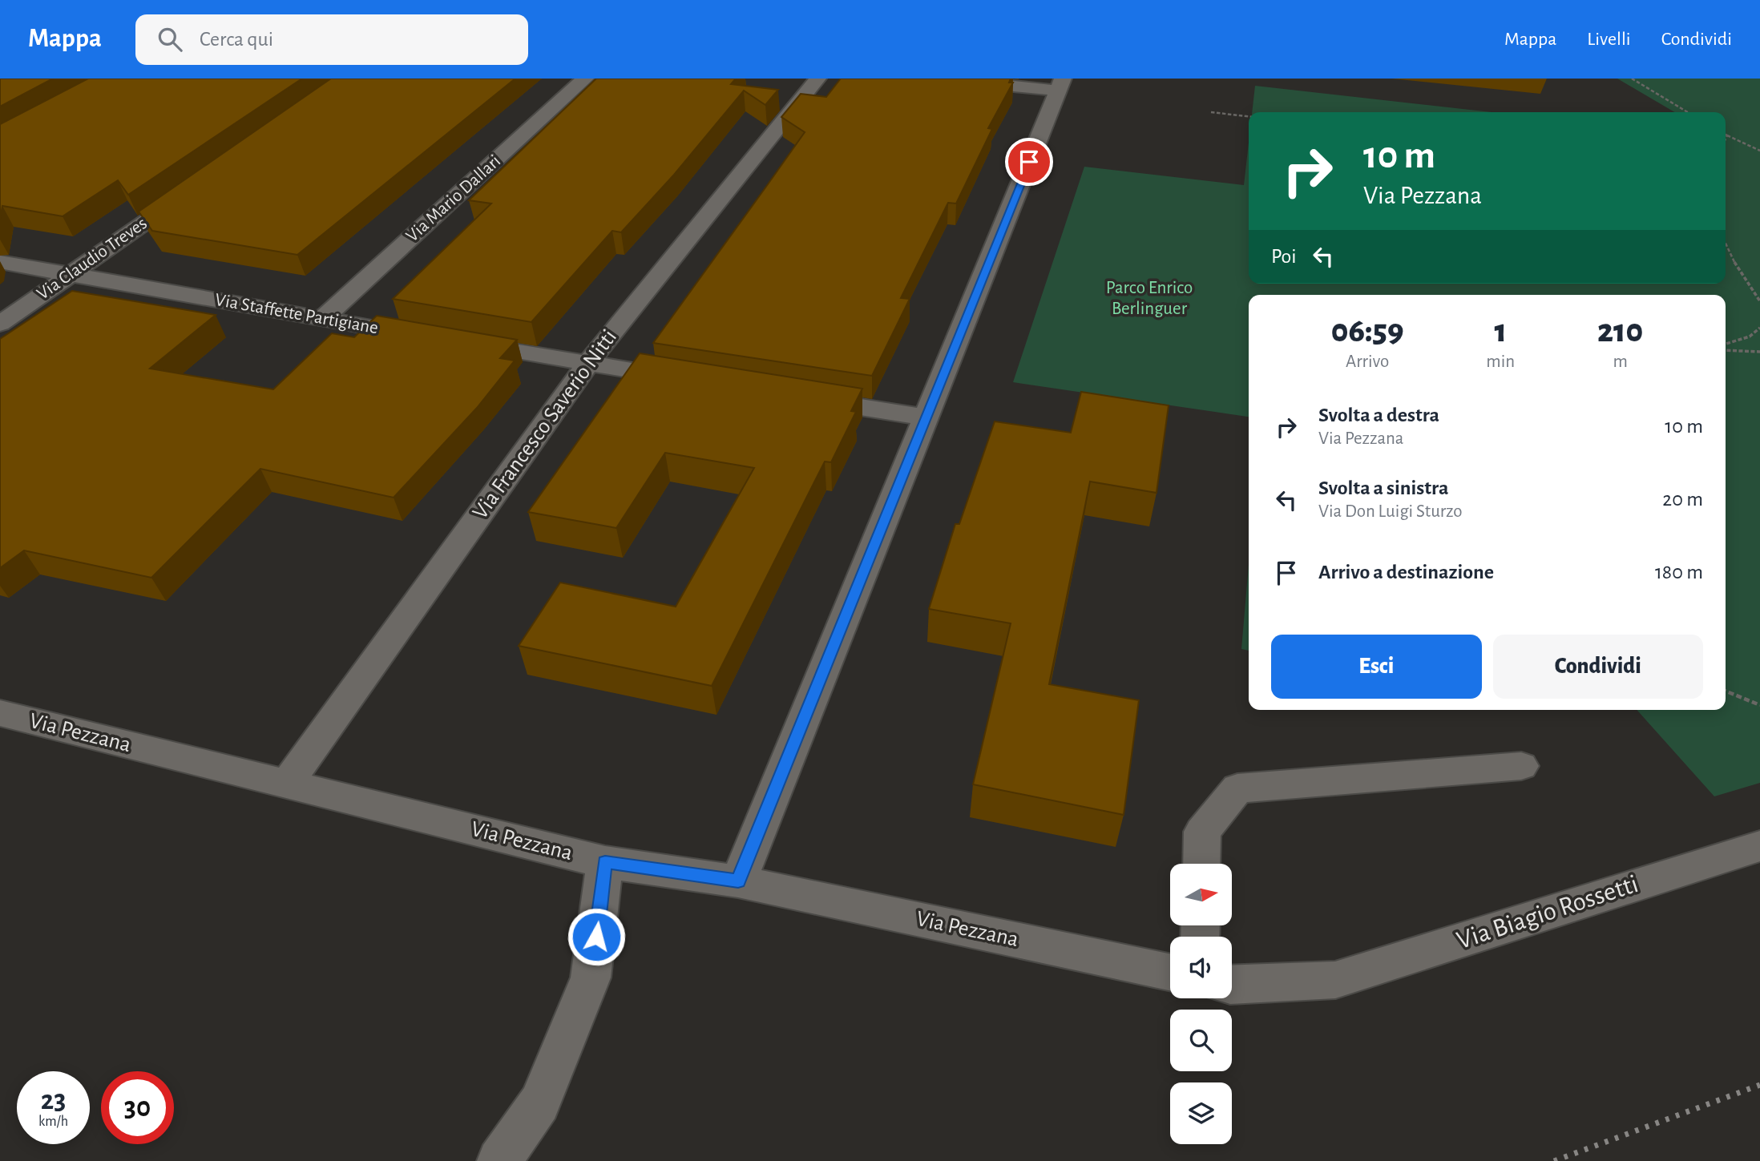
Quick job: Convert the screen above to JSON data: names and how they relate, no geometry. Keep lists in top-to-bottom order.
{
  "streets": {
    "street": [
      "Via Mario Dallari",
      "Via Claudio Treves",
      "Via Staffette Partigiane",
      "Via Francesco Saverio Nitti",
      "Via Pezzana",
      "Via Biagio Rossetti"
    ]
  },
  "crossings": [
    ["Via Mario Dallari", "Via Staffette Partigiane"],
    ["Via Claudio Treves", "Via Staffette Partigiane"],
    ["Via Staffette Partigiane", "Via Francesco Saverio Nitti"],
    ["Via Francesco Saverio Nitti", "Via Pezzana"]
  ],
  "parks": ["Parco Enrico Berlinguer"],
  "north": "right",
  "page": {
    "header": "Mappa",
    "search": "Cerca qui",
    "nav": ["Mappa", "Livelli", "Condividi"],
    "turn": ["10 m", "Via Pezzana"],
    "then": "Poi",
    "eta": [
      "06:59",
      "Arrivo",
      "1",
      "min",
      "210",
      "m"
    ],
    "list": [
      {
        "name": "Svolta a destra",
        "note": "Via Pezzana",
        "value": "10 m"
      },
      {
        "name": "Svolta a sinistra",
        "note": "Via Don Luigi Sturzo",
        "value": "20 m"
      },
      {
        "name": "Arrivo a destinazione",
        "value": "180 m"
      }
    ],
    "buttons": ["Esci", "Condividi"],
    "speed": "23 km/h",
    "limit": "30"
  }
}
